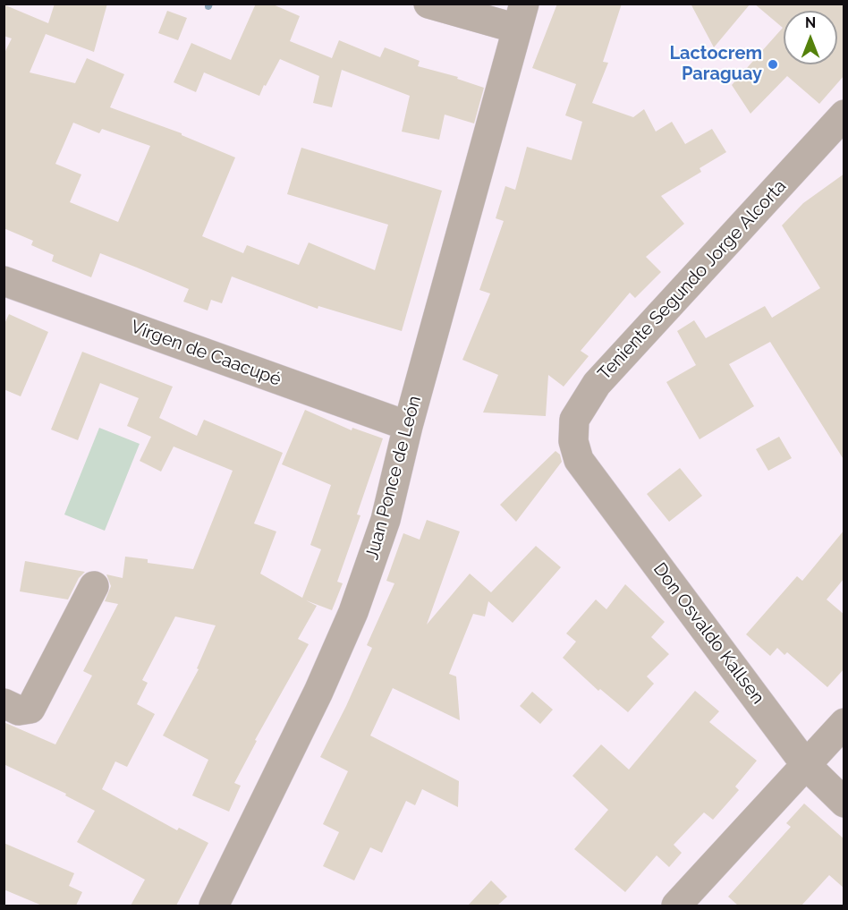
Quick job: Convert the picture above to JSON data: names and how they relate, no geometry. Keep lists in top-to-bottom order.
{
  "streets": {
    "street": [
      "Teniente Segundo Jorge Alcorta",
      "Virgen de Caacupé",
      "Juan Ponce de León",
      "Don Osvaldo Kallsen"
    ]
  },
  "crossings": [
    ["Teniente Segundo Jorge Alcorta", "Don Osvaldo Kallsen"],
    ["Virgen de Caacupé", "Juan Ponce de León"]
  ],
  "places": ["Lactocrem Paraguay"],
  "north": "top"
}
